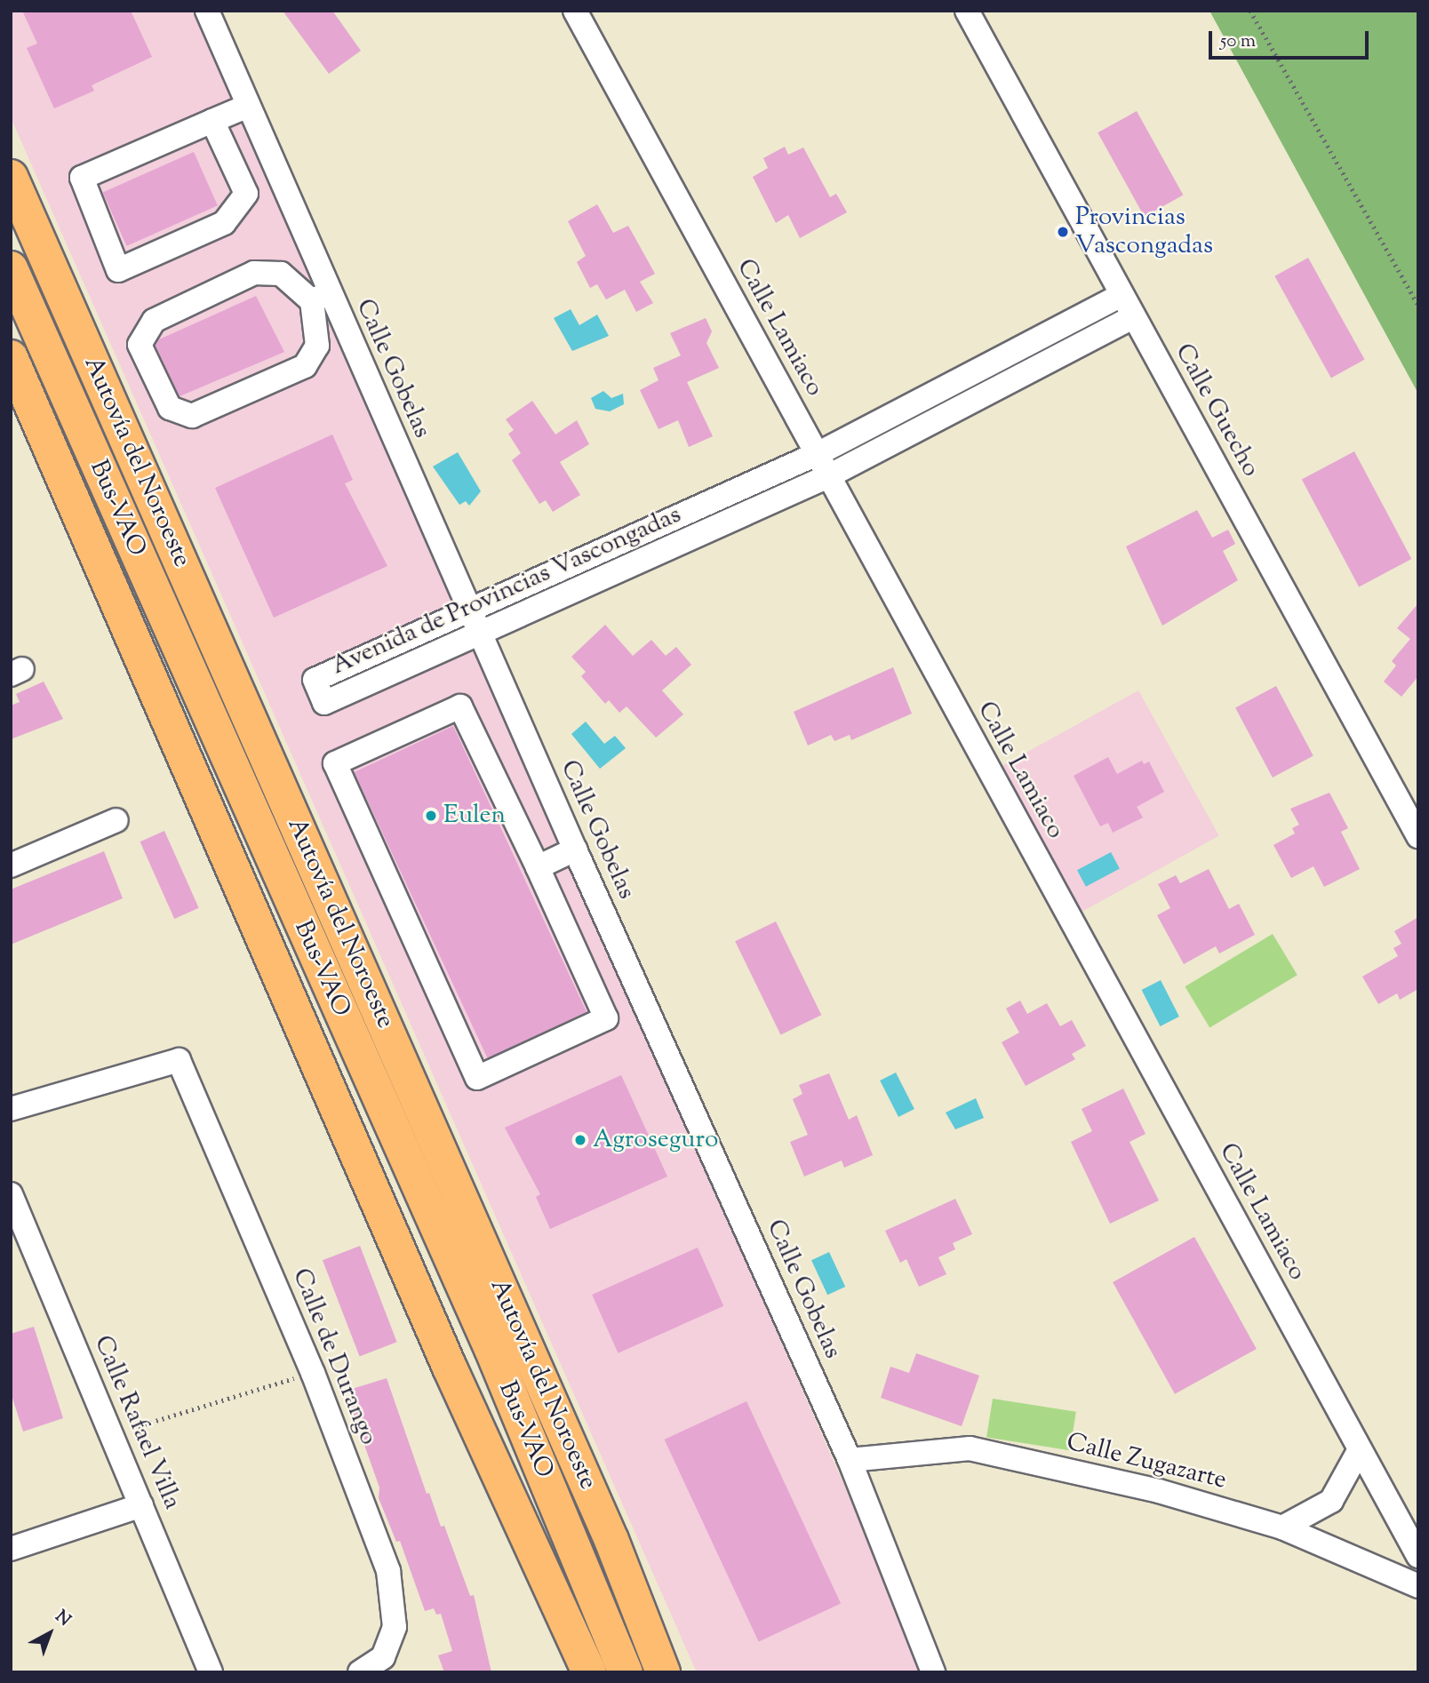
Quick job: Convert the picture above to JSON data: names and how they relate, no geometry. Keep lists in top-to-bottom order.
{
  "streets": {
    "highway": ["Autovía del Noroeste", "Bus-VAO"],
    "street": [
      "Calle Lamiaco",
      "Calle Gobelas",
      "Calle Guecho",
      "Avenida de Provincias Vascongadas",
      "Calle de Durango",
      "Calle Rafael Villa",
      "Calle Zugazarte"
    ]
  },
  "crossings": [
    ["Calle Lamiaco", "Avenida de Provincias Vascongadas"],
    ["Calle Gobelas", "Avenida de Provincias Vascongadas"],
    ["Calle Gobelas", "Calle Zugazarte"],
    ["Calle Guecho", "Avenida de Provincias Vascongadas"]
  ],
  "places": ["Provincias Vascongadas", "Eulen", "Agroseguro"],
  "scale_bar": "50 m",
  "north": "top right"
}
